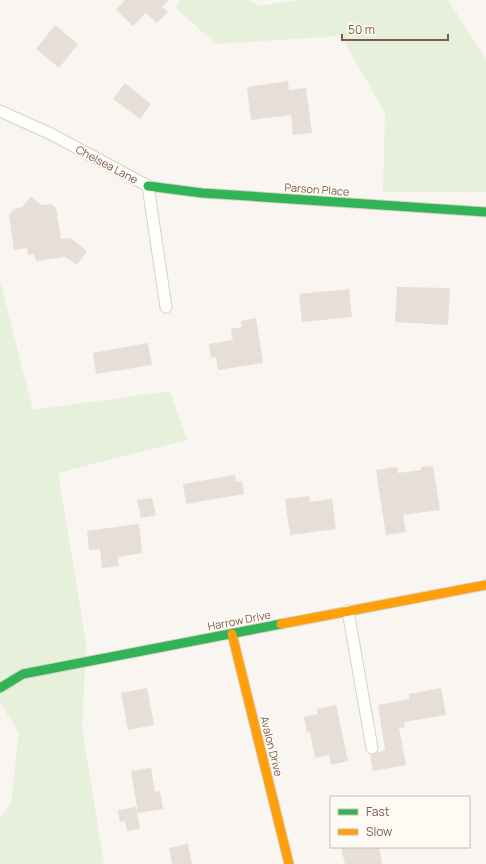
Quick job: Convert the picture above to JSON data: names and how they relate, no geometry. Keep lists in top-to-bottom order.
{
  "streets": {
    "street": [
      "Chelsea Lane",
      "Parson Place",
      "Harrow Drive",
      "Avalon Drive"
    ]
  },
  "crossings": [
    ["Chelsea Lane", "Parson Place"],
    ["Harrow Drive", "Avalon Drive"]
  ],
  "legend": ["Fast", "Slow"],
  "scale_bar": "50 m"
}
